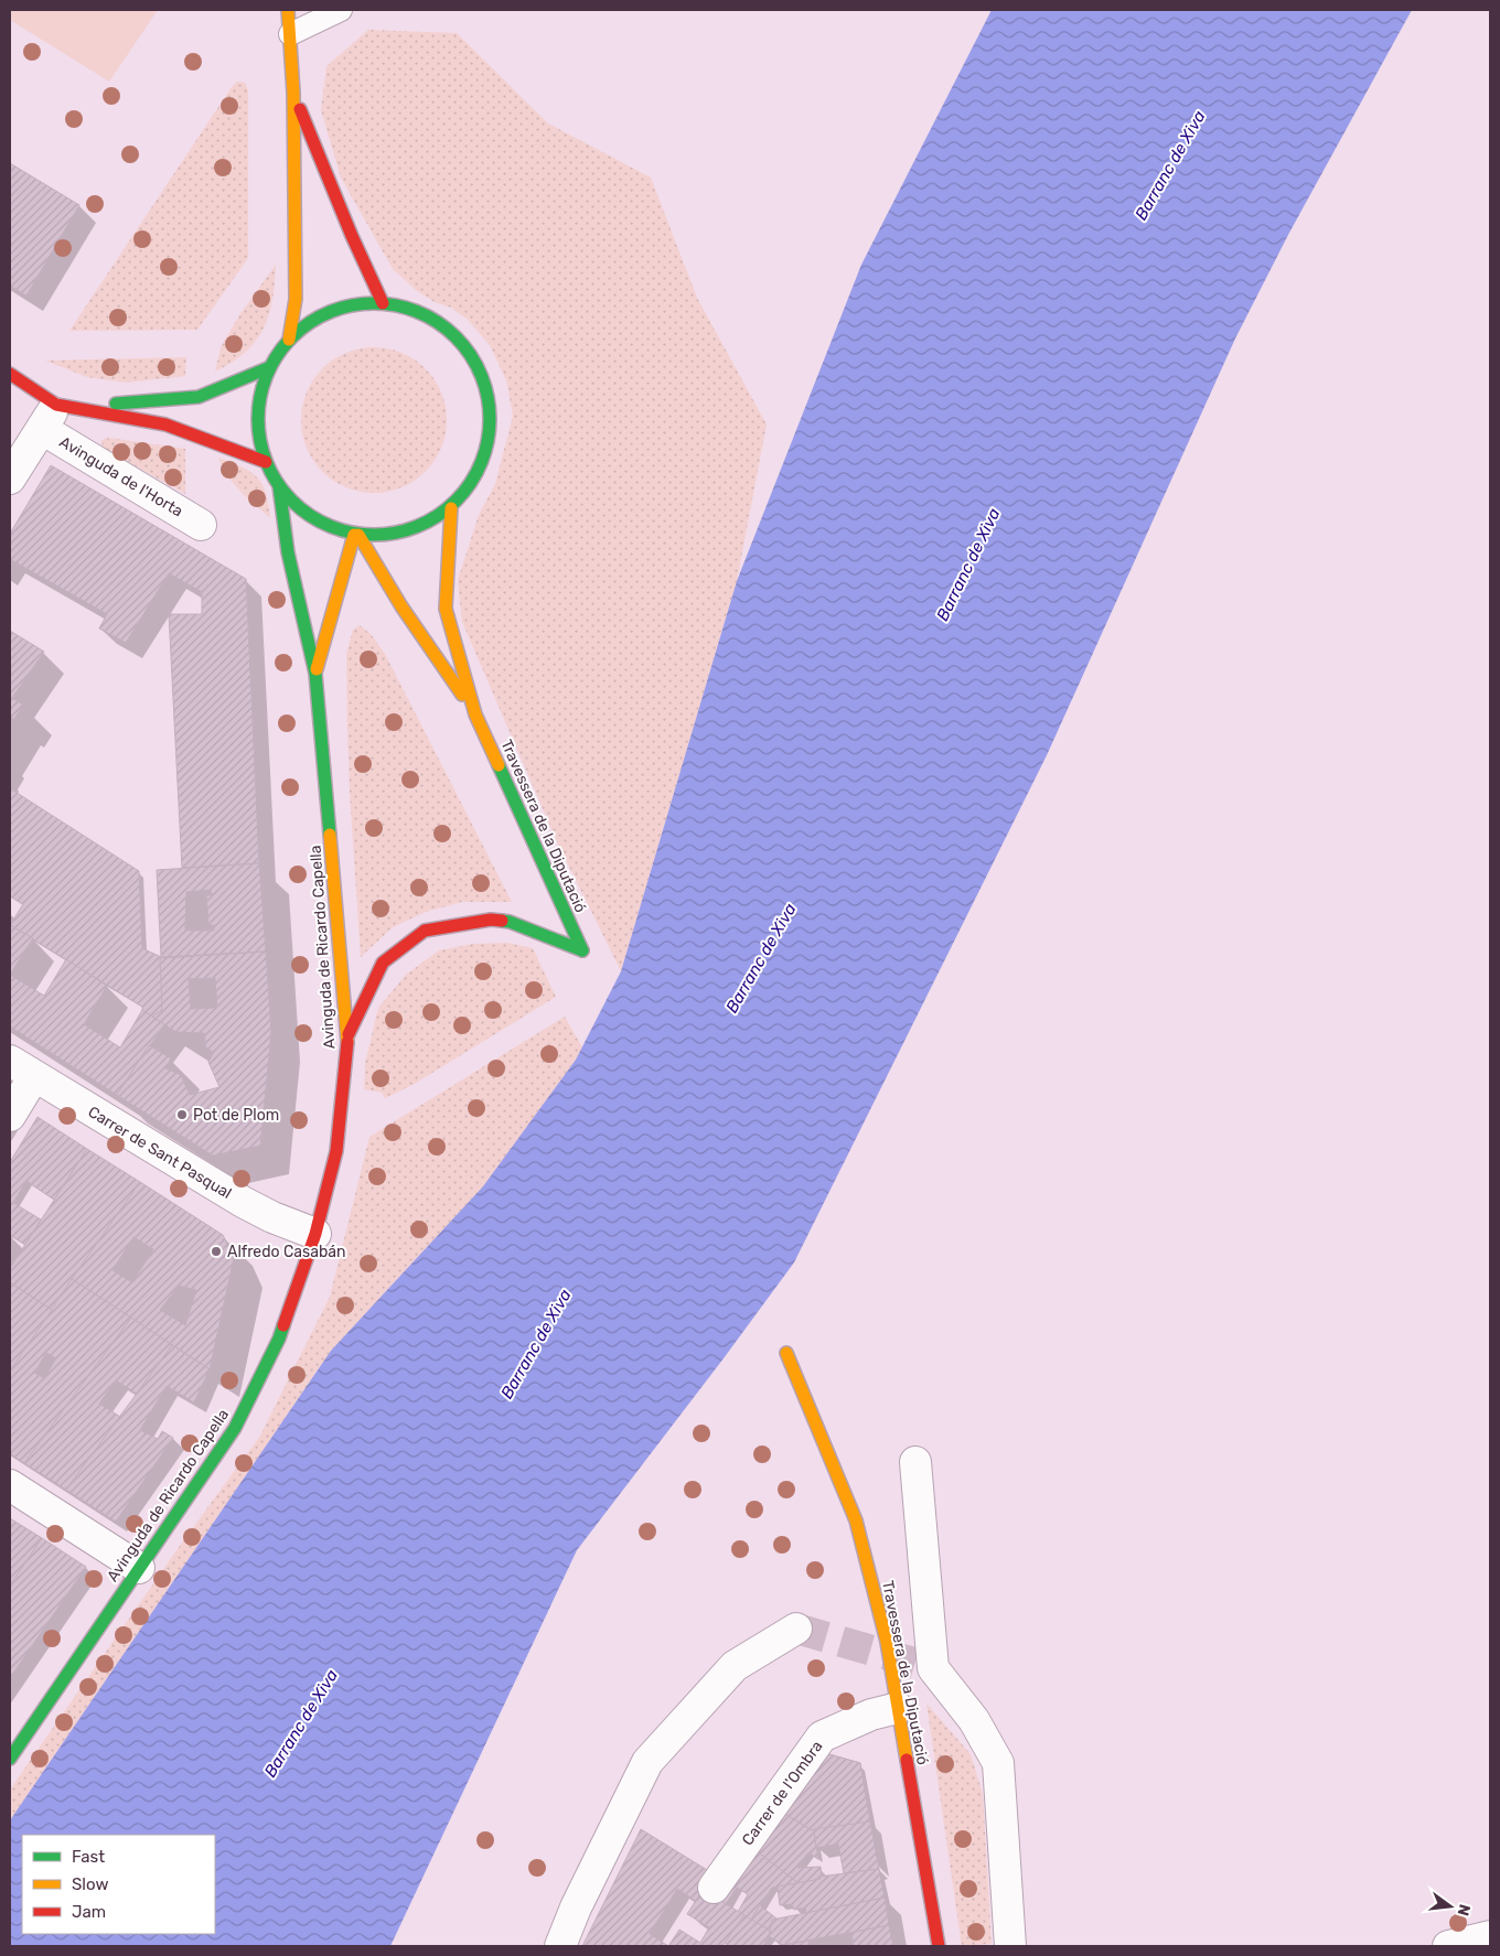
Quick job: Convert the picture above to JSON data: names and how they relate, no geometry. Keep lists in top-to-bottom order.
{
  "streets": {
    "street": [
      "Avinguda de l'Horta",
      "Travessera de la Diputació",
      "Avinguda de Ricardo Capella",
      "Carrer de Sant Pasqual",
      "Carrer de l'Ombra"
    ]
  },
  "crossings": [
    ["Travessera de la Diputació", "Avinguda de Ricardo Capella"],
    ["Travessera de la Diputació", "Carrer de l'Ombra"],
    ["Avinguda de Ricardo Capella", "Carrer de Sant Pasqual"]
  ],
  "water": ["Barranc de Xiva"],
  "places": ["Pot de Plom", "Alfredo Casabán"],
  "legend": ["Fast", "Slow", "Jam"],
  "north": "right"
}
